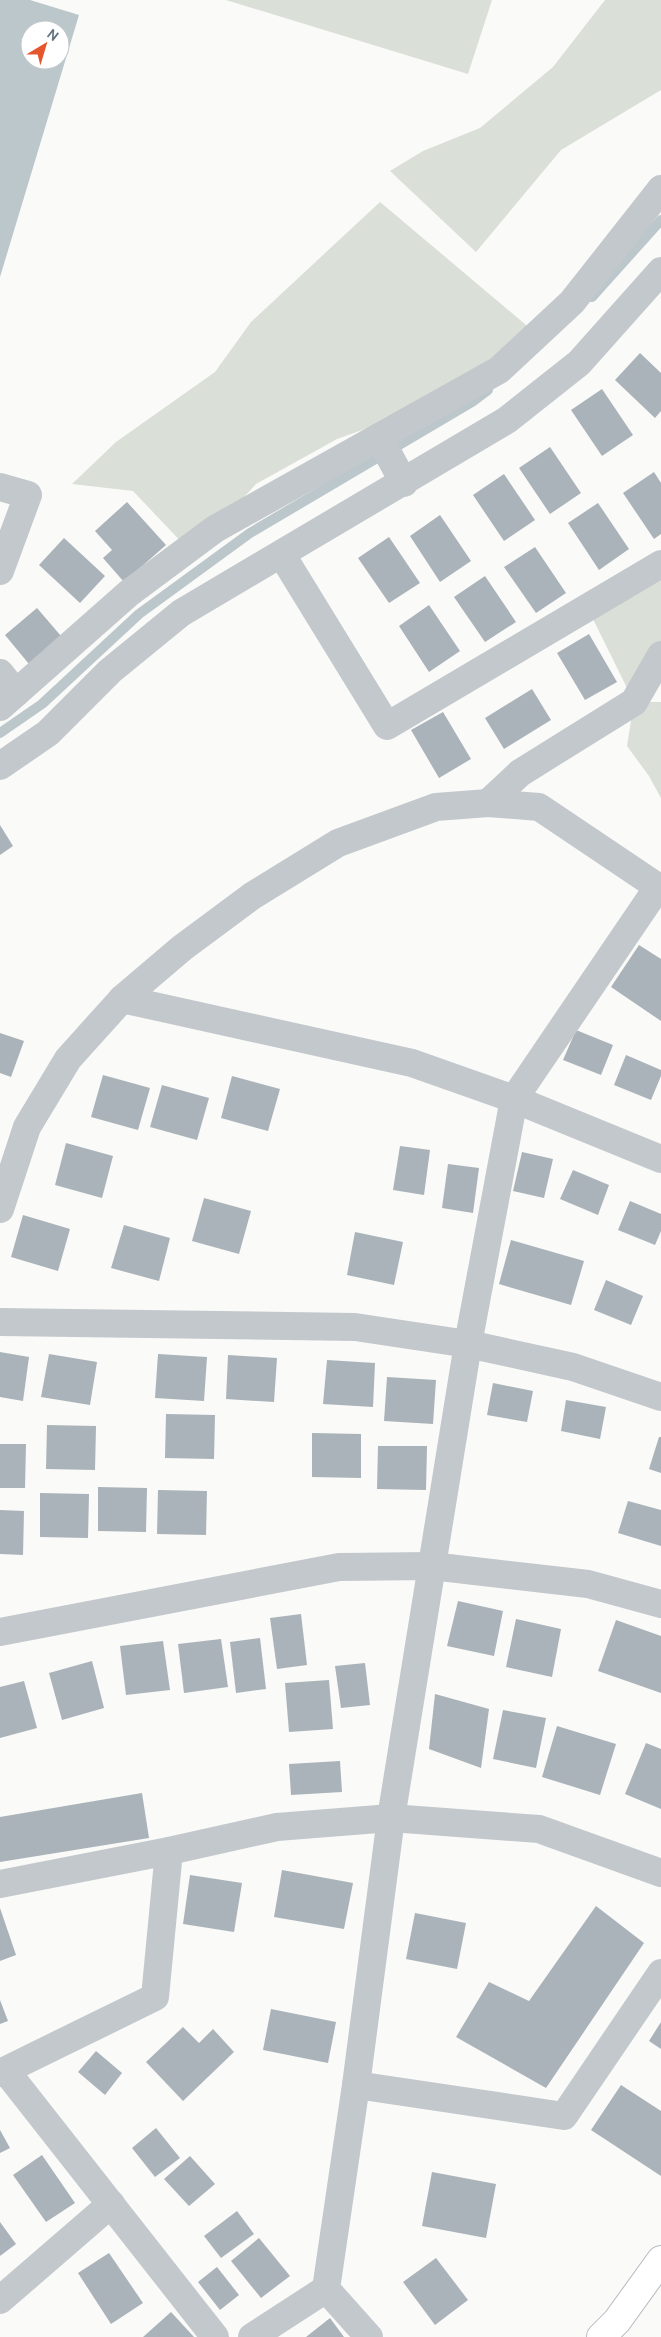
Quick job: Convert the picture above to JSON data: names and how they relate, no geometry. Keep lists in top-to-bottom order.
{
  "north": "top right"
}
